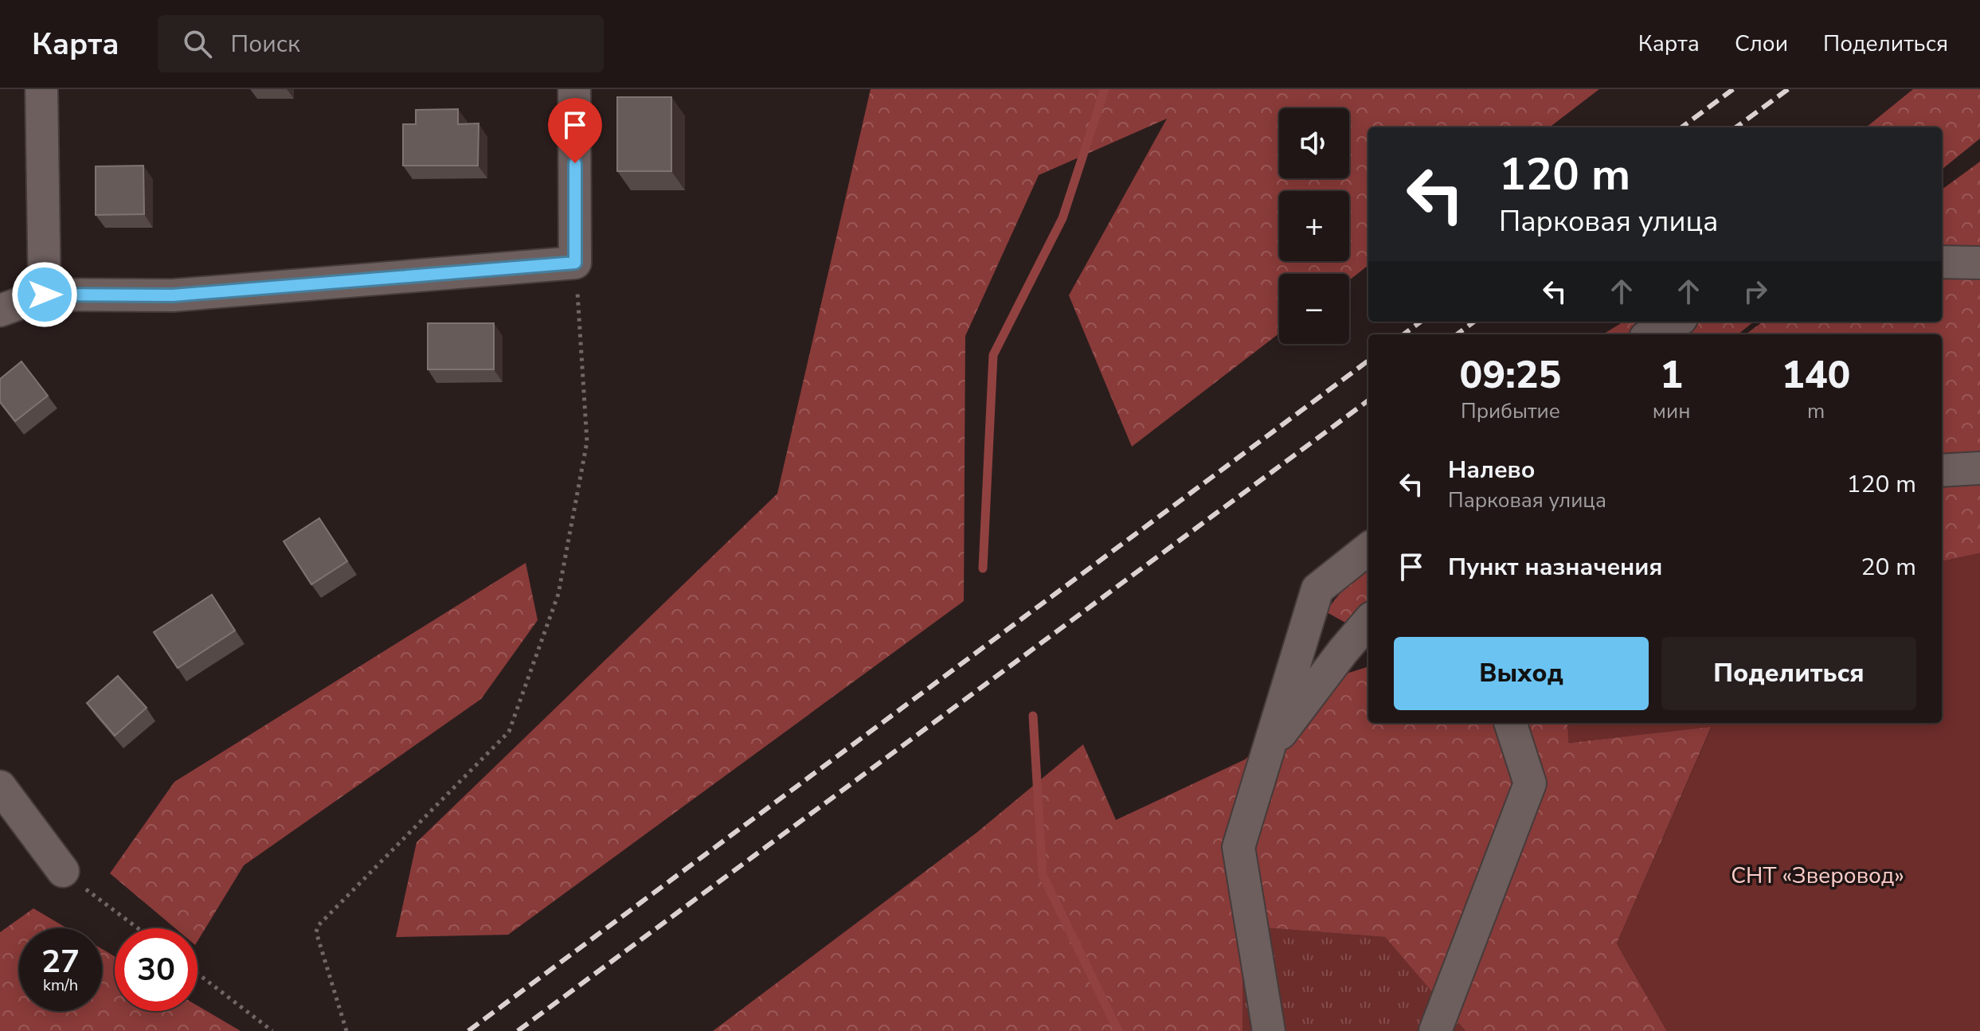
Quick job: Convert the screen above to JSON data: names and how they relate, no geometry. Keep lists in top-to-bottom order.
{
  "parks": ["СНТ «Зверовод»"],
  "page": {
    "header": "Карта",
    "search": "Поиск",
    "nav": ["Карта", "Слои", "Поделиться"],
    "map_buttons": ["+", "−"],
    "turn": ["120 m", "Парковая улица"],
    "eta": [
      "09:25",
      "Прибытие",
      "1",
      "мин",
      "140",
      "m"
    ],
    "list": [
      {
        "name": "Налево",
        "note": "Парковая улица",
        "value": "120 m"
      },
      {
        "name": "Пункт назначения",
        "value": "20 m"
      }
    ],
    "buttons": ["Выход", "Поделиться"],
    "speed": "27 km/h",
    "limit": "30"
  }
}
